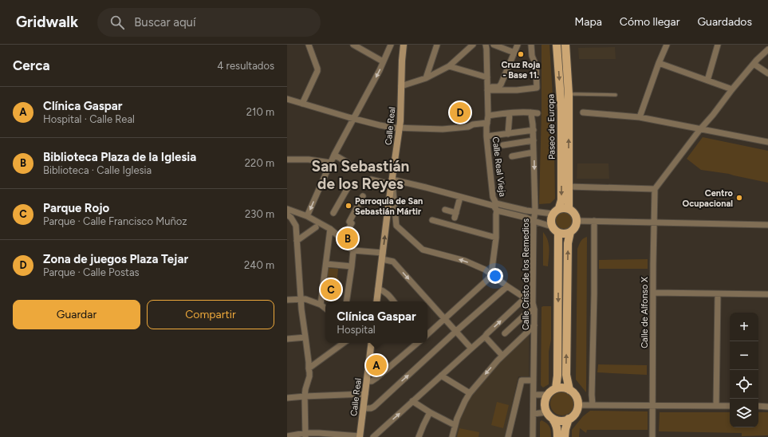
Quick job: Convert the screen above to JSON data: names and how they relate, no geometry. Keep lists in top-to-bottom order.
{
  "streets": {
    "main road": ["Paseo de Europa"],
    "street": [
      "Calle Real",
      "Calle Real Vieja",
      "Calle Cristo de los Remedios",
      "Calle de Alfonso X"
    ]
  },
  "districts": ["San Sebastián de los Reyes"],
  "places": ["Cruz Roja - Base 11.", "Centro Ocupacional", "Parroquia de San Sebastián Mártir"],
  "page": {
    "header": "Gridwalk",
    "search": "Buscar aquí",
    "nav": ["Mapa", "Cómo llegar", "Guardados"],
    "heading": ["Cerca", "4 resultados"],
    "list": [
      {
        "mark": "A",
        "name": "Clínica Gaspar",
        "note": "Hospital · Calle Real",
        "value": "210 m"
      },
      {
        "mark": "B",
        "name": "Biblioteca Plaza de la Iglesia",
        "note": "Biblioteca · Calle Iglesia",
        "value": "220 m"
      },
      {
        "mark": "C",
        "name": "Parque Rojo",
        "note": "Parque · Calle Francisco Muñoz",
        "value": "230 m"
      },
      {
        "mark": "D",
        "name": "Zona de juegos Plaza Tejar",
        "note": "Parque · Calle Postas",
        "value": "240 m"
      }
    ],
    "pins": [
      "D",
      "B",
      "C",
      "A"
    ],
    "buttons": ["Guardar", "Compartir"],
    "popup": ["Clínica Gaspar", "Hospital"],
    "map_buttons": ["+", "−"]
  }
}
